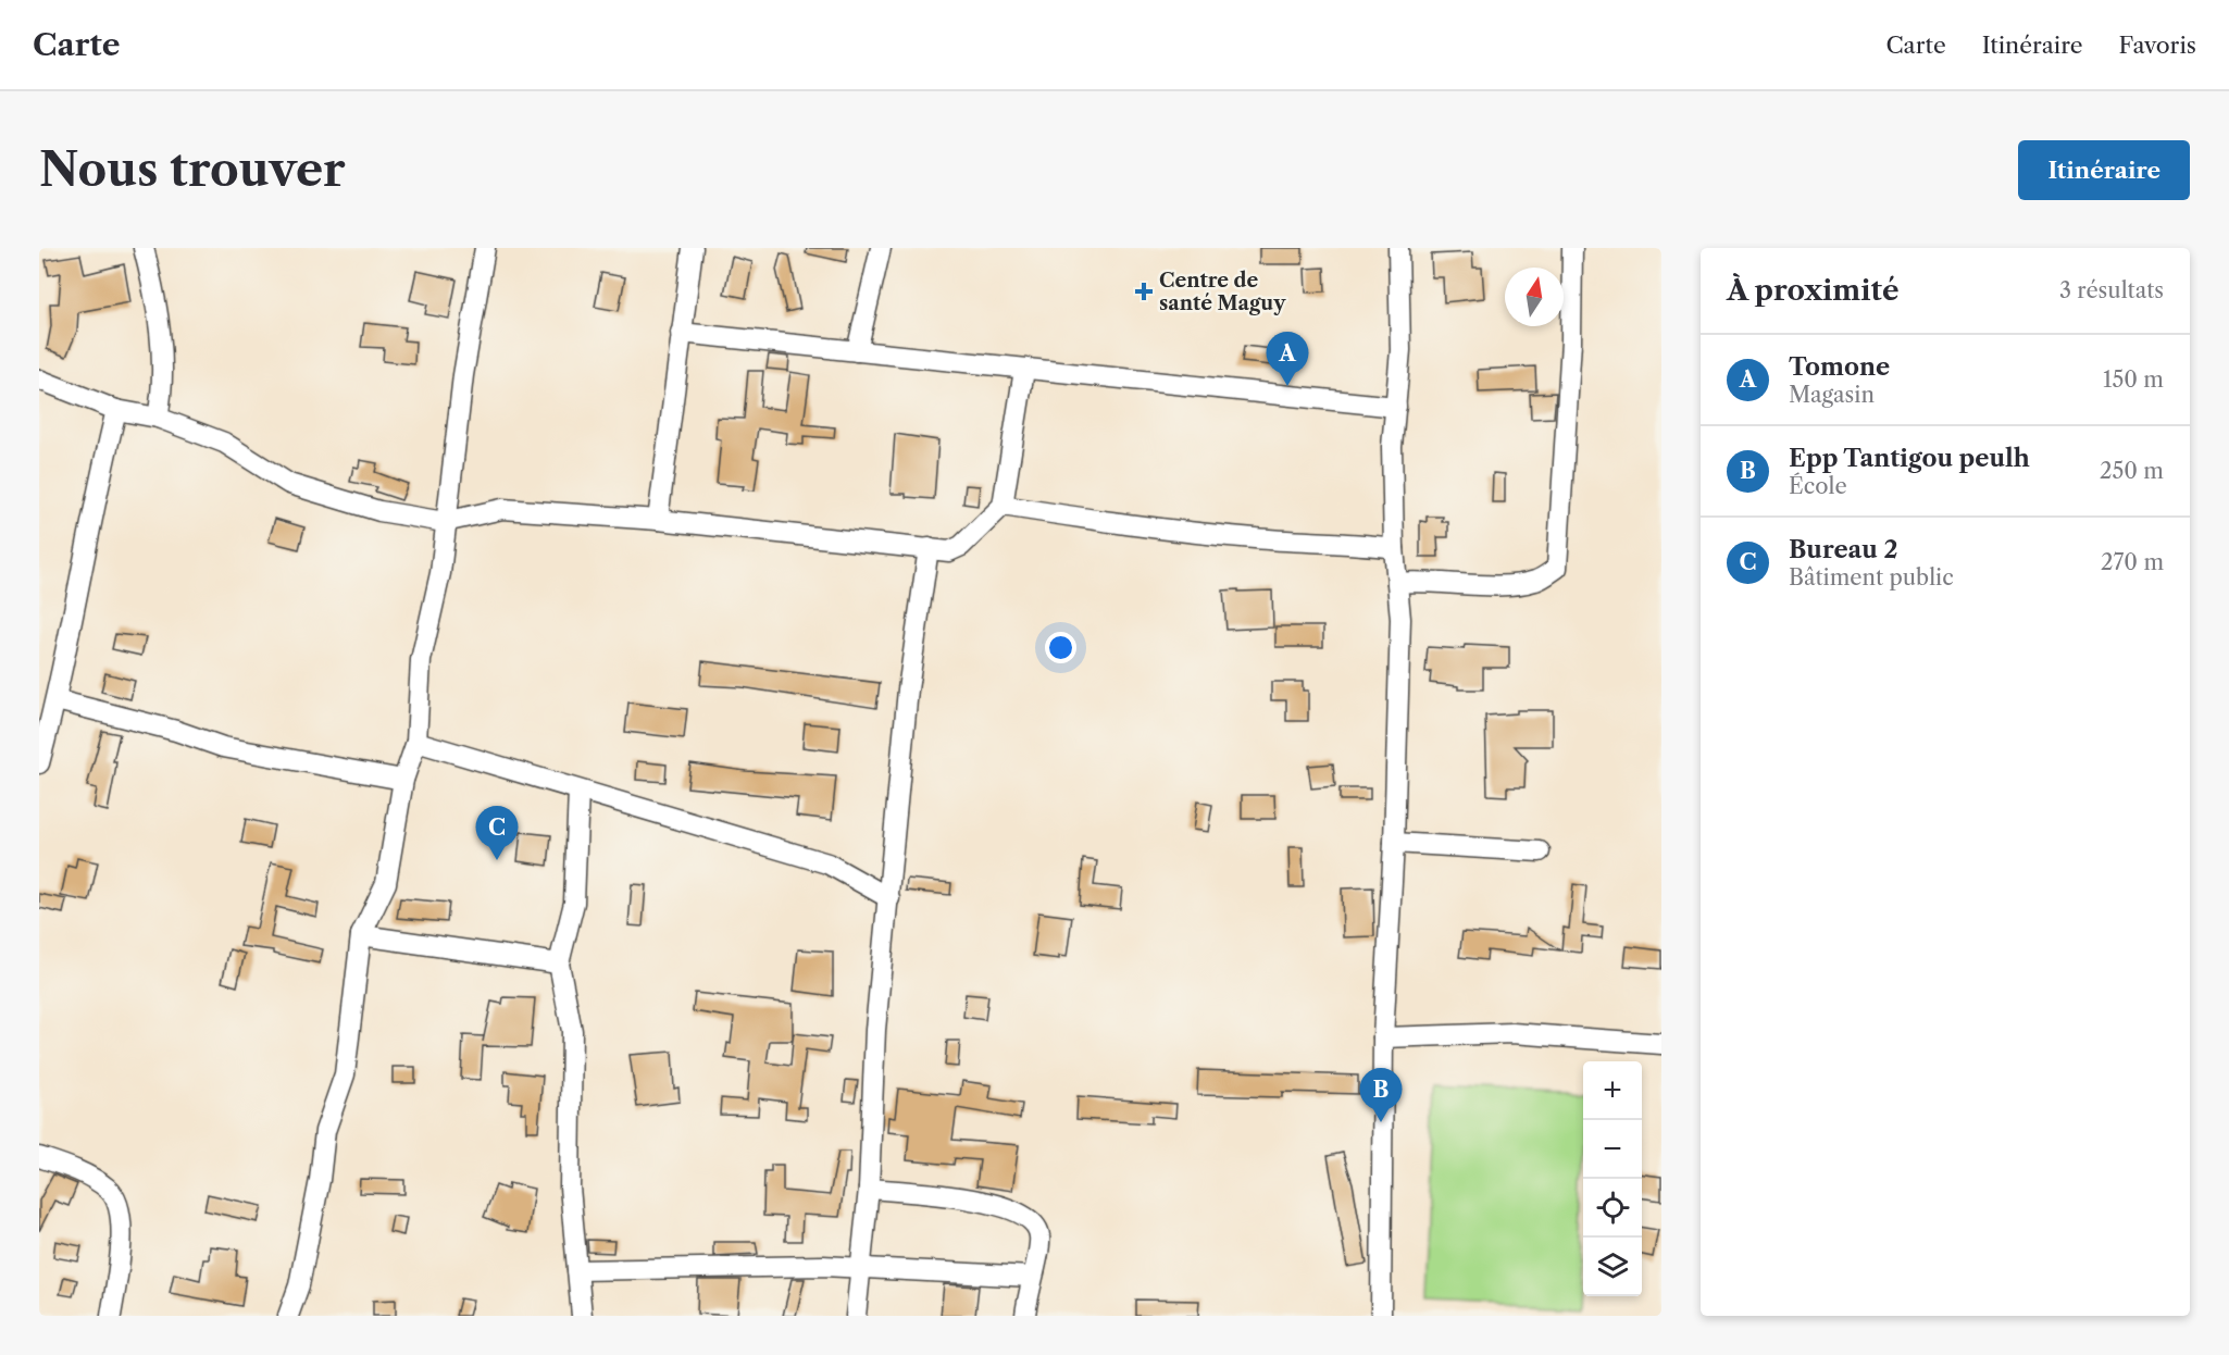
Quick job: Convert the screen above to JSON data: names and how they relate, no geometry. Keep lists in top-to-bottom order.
{
  "places": {
    "health": ["Centre de santé Maguy"]
  },
  "north": "top",
  "page": {
    "header": "Carte",
    "nav": ["Carte", "Itinéraire", "Favoris"],
    "buttons": "Itinéraire",
    "title": "Nous trouver",
    "heading": ["À proximité", "3 résultats"],
    "pins": ["A", "C", "B"],
    "list": [
      {
        "mark": "A",
        "name": "Tomone",
        "note": "Magasin",
        "value": "150 m"
      },
      {
        "mark": "B",
        "name": "Epp Tantigou peulh",
        "note": "École",
        "value": "250 m"
      },
      {
        "mark": "C",
        "name": "Bureau 2",
        "note": "Bâtiment public",
        "value": "270 m"
      }
    ],
    "map_buttons": ["+", "−"]
  }
}
